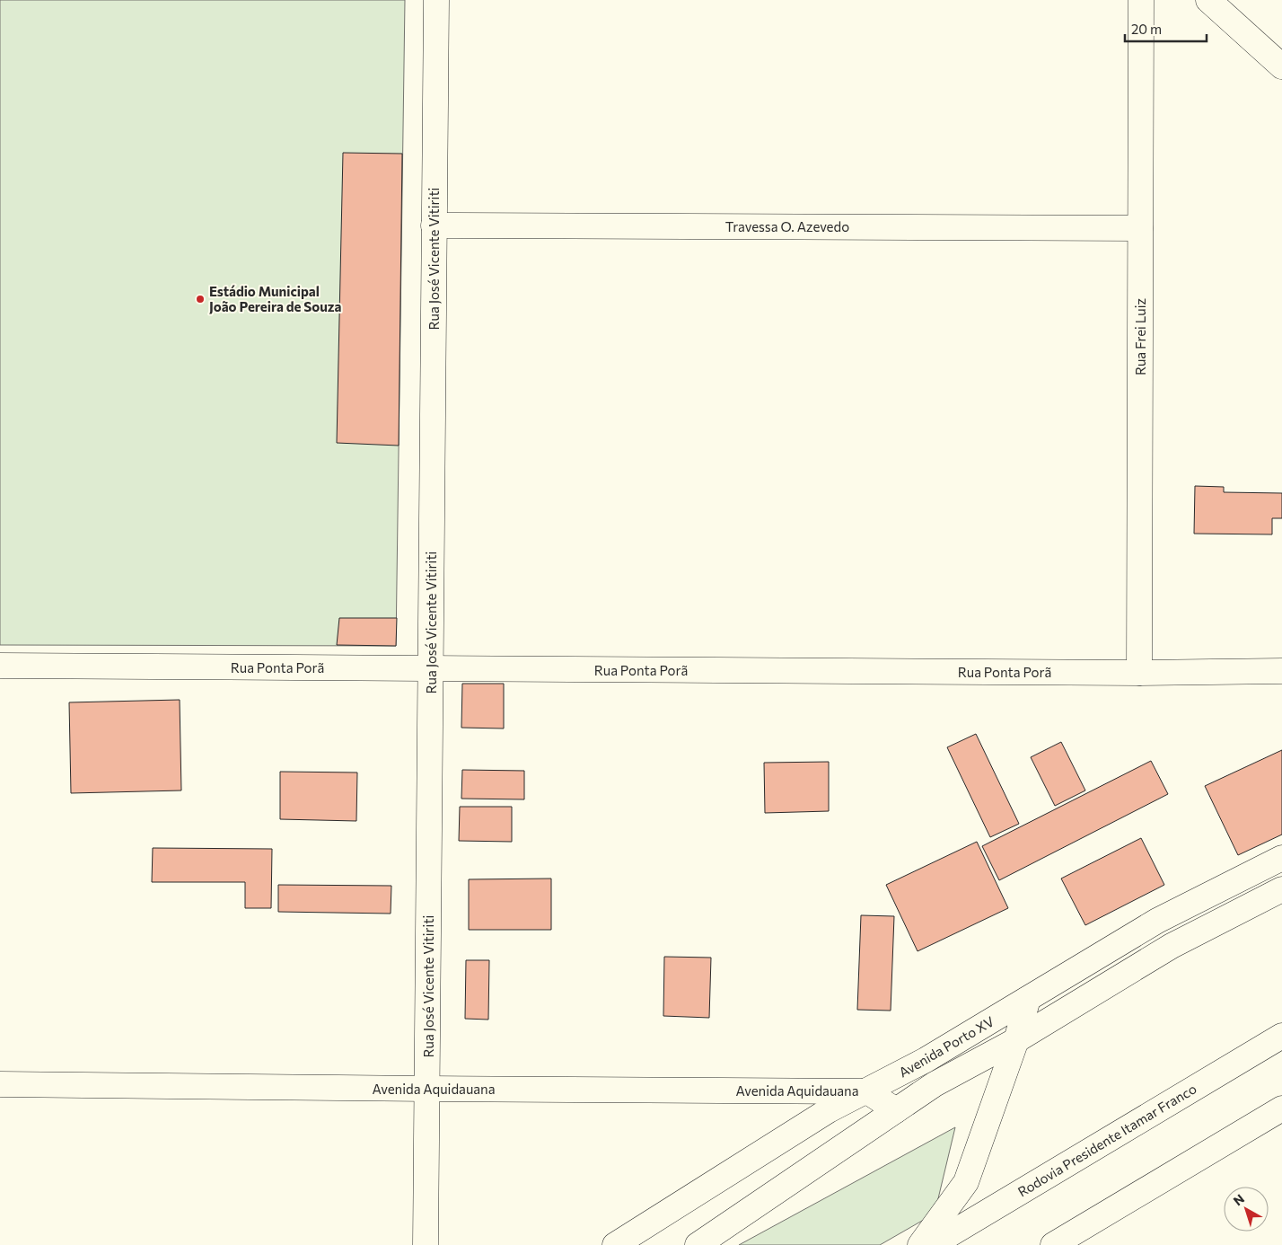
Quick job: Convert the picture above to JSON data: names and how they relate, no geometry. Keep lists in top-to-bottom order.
{
  "streets": {
    "main road": [
      "Travessa O. Azevedo",
      "Rua José Vicente Vitiriti",
      "Rua Frei Luiz",
      "Rua Ponta Porã",
      "Avenida Porto XV",
      "Avenida Aquidauana",
      "Rodovia Presidente Itamar Franco"
    ]
  },
  "crossings": [
    ["Travessa O. Azevedo", "Rua José Vicente Vitiriti"],
    ["Travessa O. Azevedo", "Rua Frei Luiz"],
    ["Rua José Vicente Vitiriti", "Rua Ponta Porã"],
    ["Rua José Vicente Vitiriti", "Avenida Aquidauana"],
    ["Rua Frei Luiz", "Rua Ponta Porã"],
    ["Avenida Porto XV", "Avenida Aquidauana"]
  ],
  "places": ["Estádio Municipal João Pereira de Souza"],
  "scale_bar": "20 m",
  "north": "top left"
}
